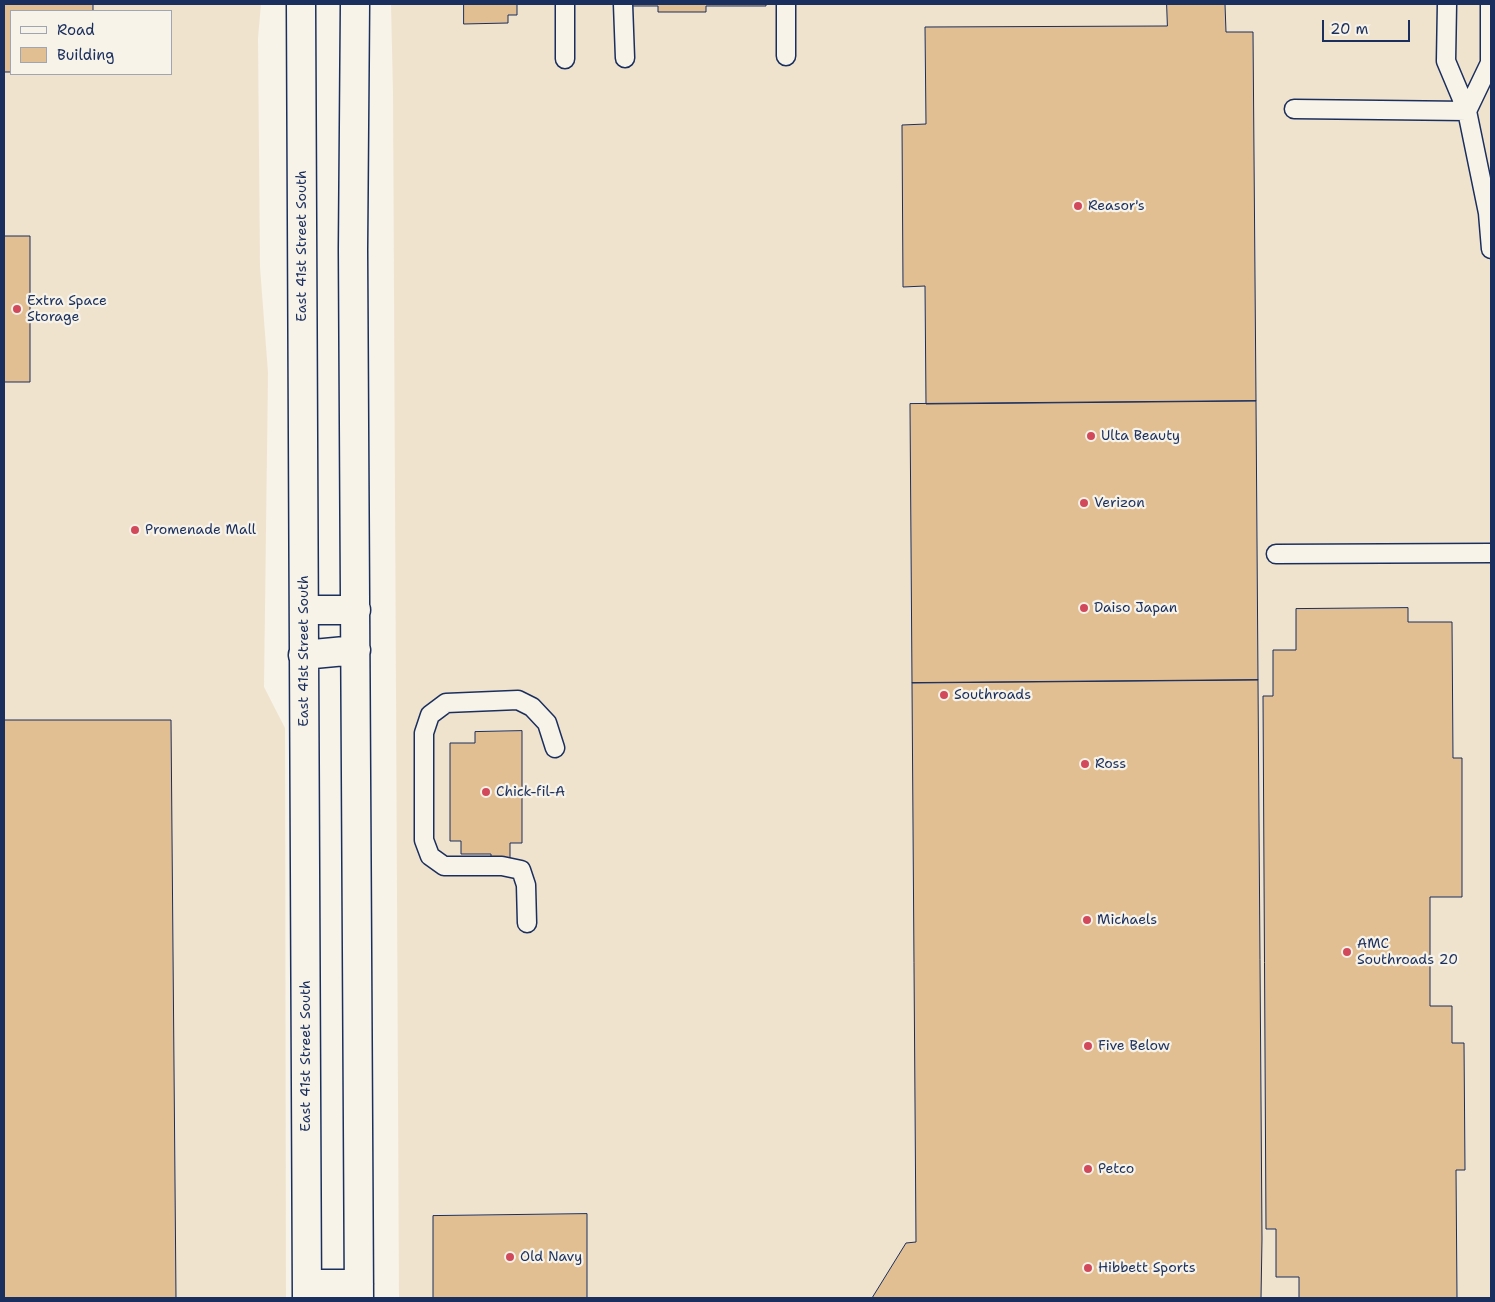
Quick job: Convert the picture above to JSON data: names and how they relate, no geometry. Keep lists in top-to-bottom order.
{
  "streets": {
    "main road": ["East 41st Street South"]
  },
  "places": [
    "Reasor's",
    "Extra Space Storage",
    "Ulta Beauty",
    "Verizon",
    "Promenade Mall",
    "Daiso Japan",
    "Southroads",
    "Ross",
    "Chick-fil-A",
    "Michaels",
    "AMC Southroads 20",
    "Five Below",
    "Petco",
    "Old Navy",
    "Hibbett Sports"
  ],
  "legend": ["Road", "Building"],
  "scale_bar": "20 m"
}
